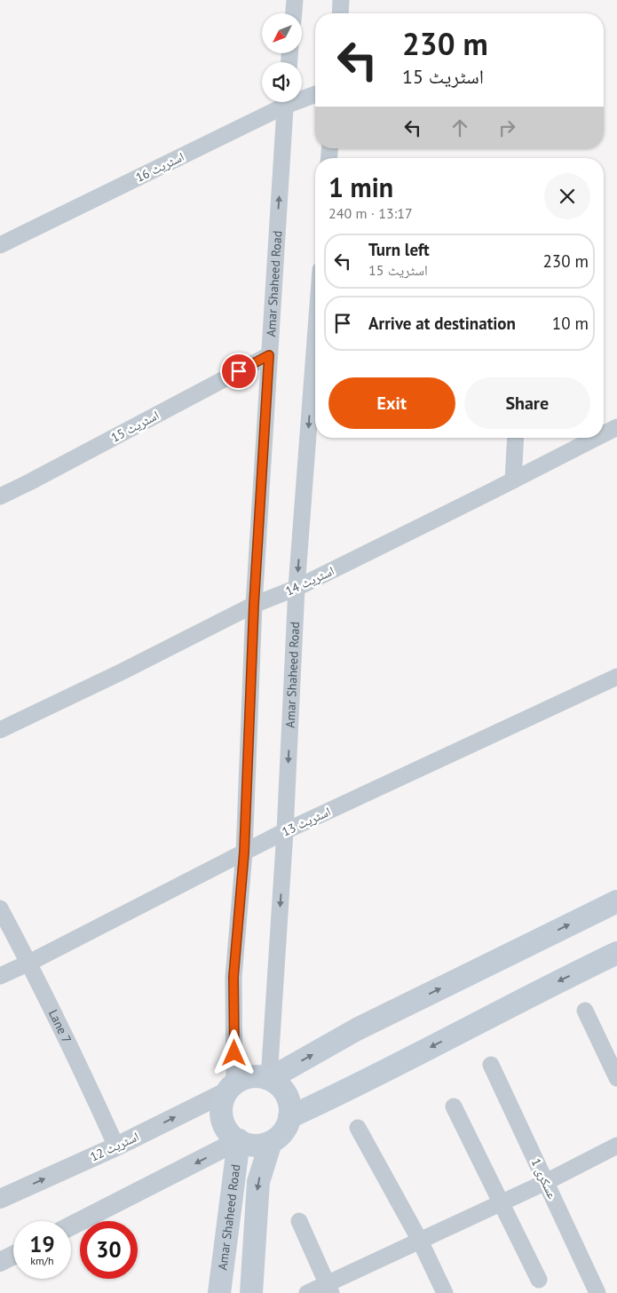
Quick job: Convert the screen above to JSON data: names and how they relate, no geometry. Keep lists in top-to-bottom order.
{
  "streets": {
    "main road": ["Amar Shaheed Road"],
    "street": [
      "اسٹریٹ 16",
      "اسٹریٹ 15",
      "اسٹریٹ 14",
      "اسٹریٹ 13",
      "Lane 7",
      "اسٹریٹ 12",
      "عسکری 1"
    ]
  },
  "crossings": [
    ["Amar Shaheed Road", "اسٹریٹ 15"],
    ["Amar Shaheed Road", "اسٹریٹ 14"],
    ["Amar Shaheed Road", "اسٹریٹ 13"],
    ["Amar Shaheed Road", "اسٹریٹ 12"],
    ["اسٹریٹ 13", "Lane 7"],
    ["Lane 7", "اسٹریٹ 12"]
  ],
  "north": "bottom left",
  "page": {
    "turn": ["230 m", "اسٹریٹ 15"],
    "heading": ["1 min", "240 m · 13:17"],
    "list": [
      {
        "name": "Turn left",
        "note": "اسٹریٹ 15",
        "value": "230 m"
      },
      {
        "name": "Arrive at destination",
        "value": "10 m"
      }
    ],
    "buttons": ["Exit", "Share"],
    "speed": "19 km/h",
    "limit": "30"
  }
}
